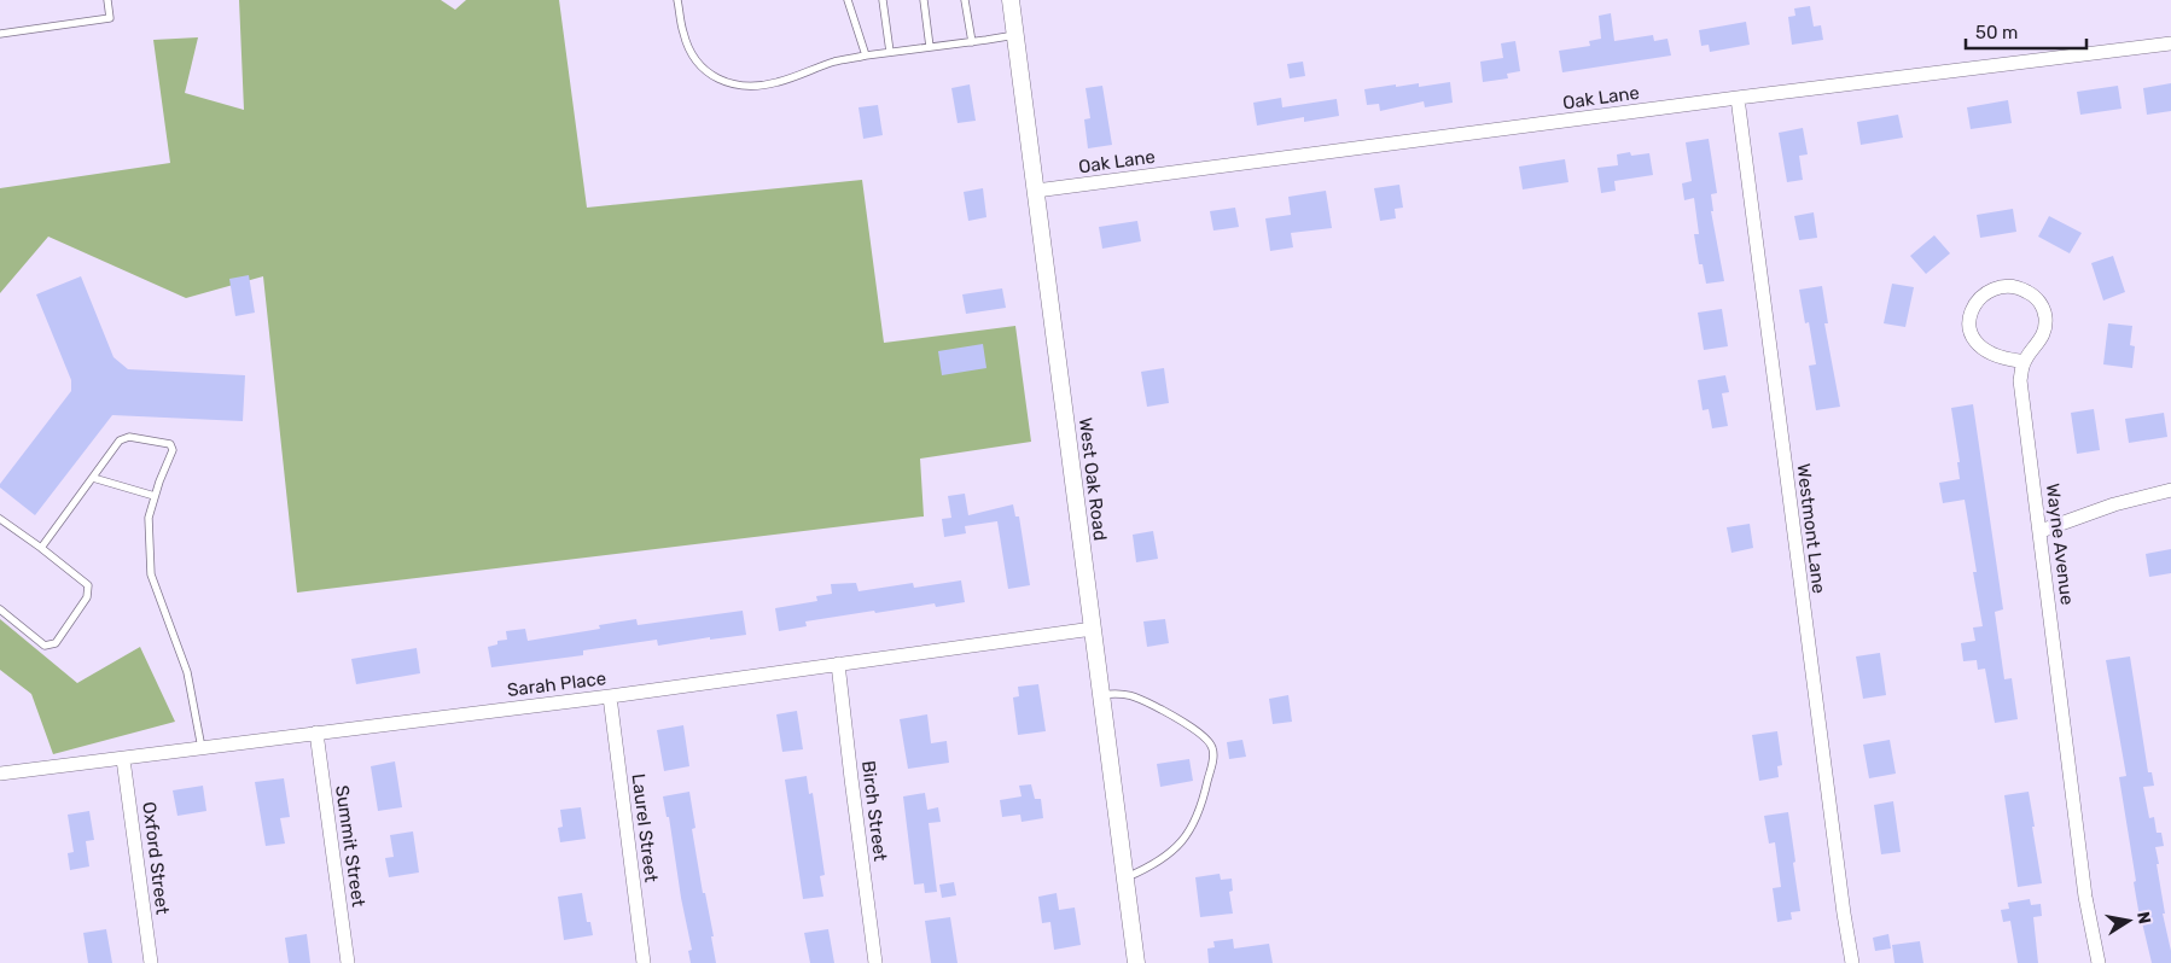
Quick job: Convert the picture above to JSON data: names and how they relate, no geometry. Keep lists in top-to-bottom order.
{
  "streets": {
    "street": [
      "Oak Lane",
      "West Oak Road",
      "Westmont Lane",
      "Wayne Avenue",
      "Sarah Place",
      "Birch Street",
      "Laurel Street",
      "Summit Street",
      "Oxford Street"
    ]
  },
  "crossings": [
    ["Oak Lane", "West Oak Road"],
    ["Oak Lane", "Westmont Lane"],
    ["West Oak Road", "Sarah Place"],
    ["Sarah Place", "Birch Street"],
    ["Sarah Place", "Laurel Street"],
    ["Sarah Place", "Summit Street"],
    ["Sarah Place", "Oxford Street"]
  ],
  "scale_bar": "50 m",
  "north": "right"
}
